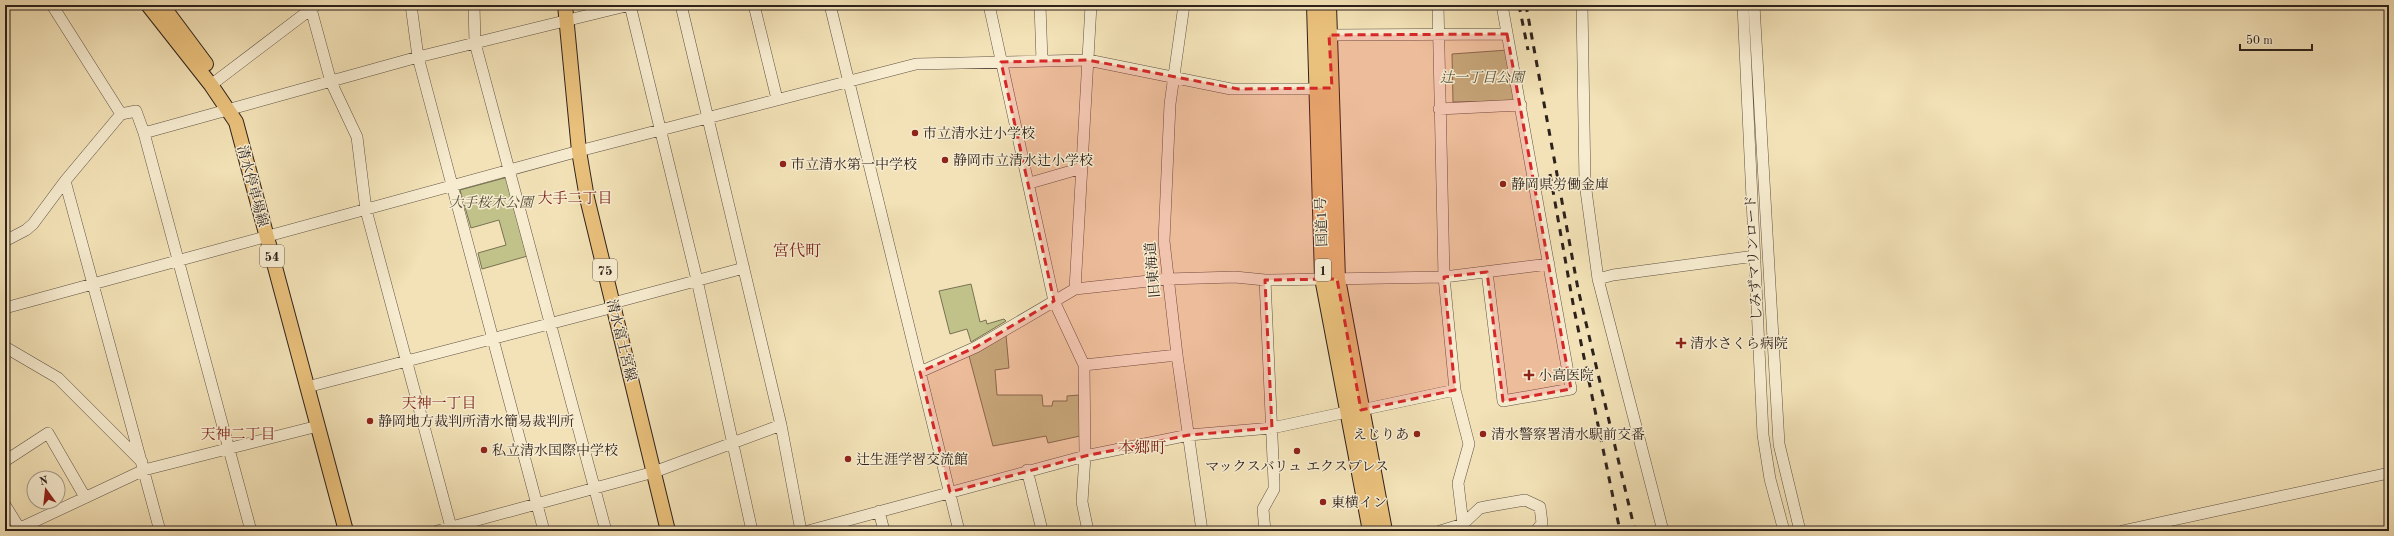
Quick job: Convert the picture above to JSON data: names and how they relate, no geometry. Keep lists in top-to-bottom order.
{
  "streets": {
    "highway": ["国道1号", "1"],
    "main road": [
      "清水停車場線",
      "54",
      "75",
      "清水富士宮線"
    ],
    "street": ["しみずマリンロード", "旧東海道"]
  },
  "districts": [
    "大手二丁目",
    "宮代町",
    "天神一丁目",
    "天神二丁目",
    "本郷町"
  ],
  "parks": ["辻一丁目公園", "大手桜木公園"],
  "places": {
    "other": [
      "市立清水辻小学校",
      "静岡市立清水辻小学校",
      "市立清水第一中学校",
      "静岡県労働金庫",
      "静岡地方裁判所清水簡易裁判所",
      "えじりあ",
      "清水警察署清水駅前交番",
      "私立清水国際中学校",
      "マックスバリュ エクスプレス",
      "辻生涯学習交流館",
      "東横イン"
    ],
    "health": ["清水さくら病院", "小高医院"]
  },
  "scale_bar": "50 m",
  "north": "top"
}
